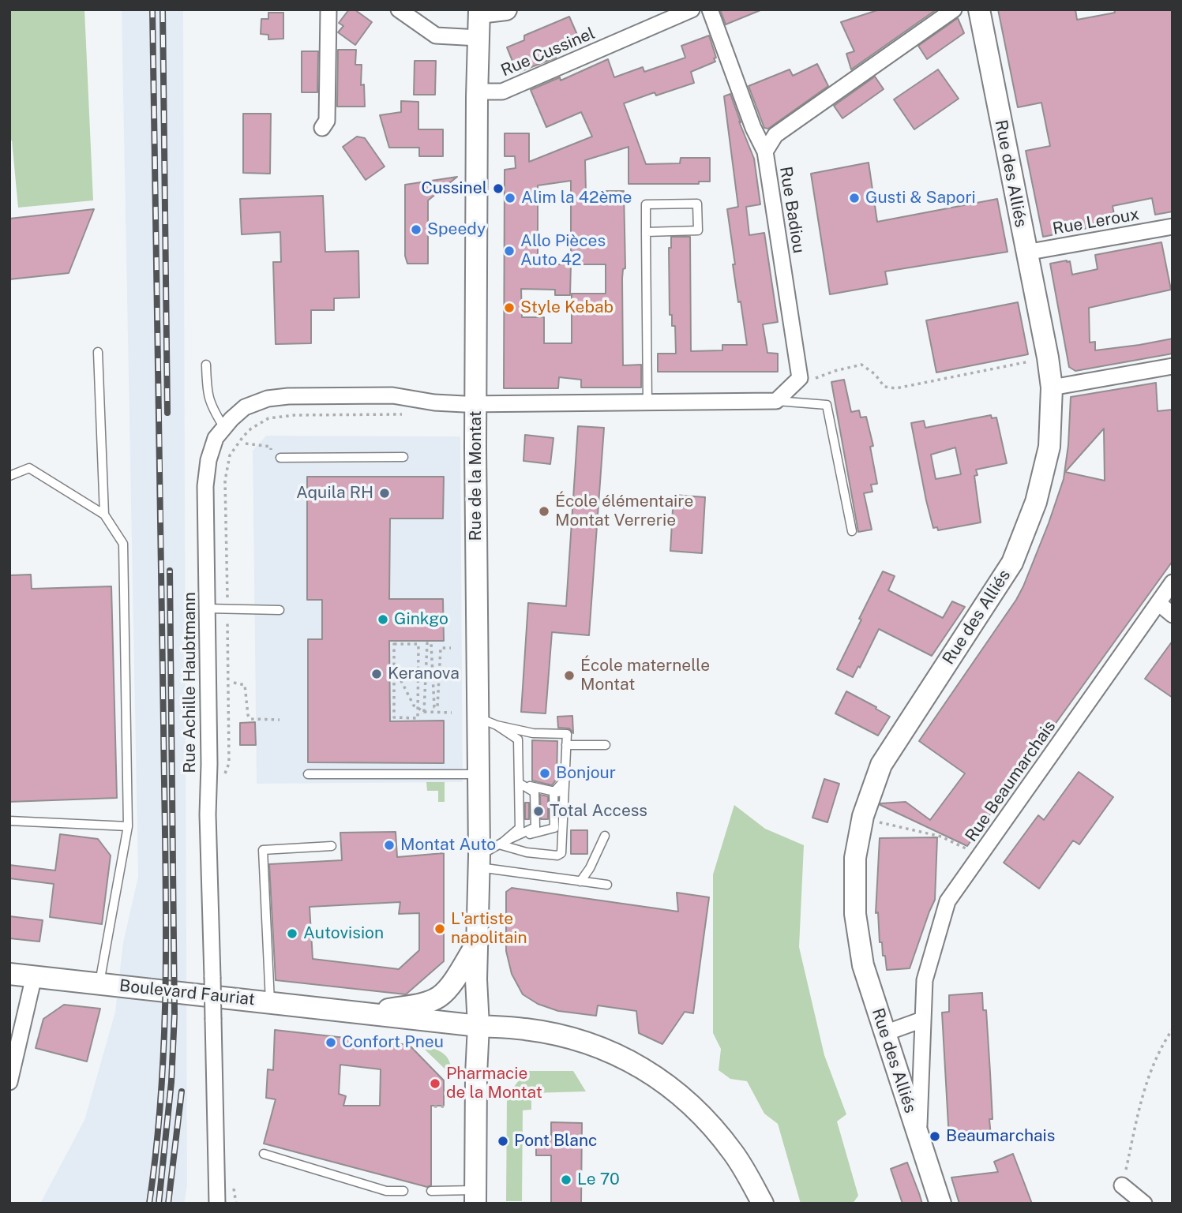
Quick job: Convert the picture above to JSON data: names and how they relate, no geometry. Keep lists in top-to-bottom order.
{
  "streets": {
    "main road": ["Rue des Alliés", "Rue de la Montat", "Boulevard Fauriat"],
    "street": [
      "Rue Cussinel",
      "Rue Badiou",
      "Rue Leroux",
      "Rue Achille Haubtmann",
      "Rue Beaumarchais"
    ]
  },
  "crossings": [
    ["Rue Cussinel", "Rue de la Montat"],
    ["Rue des Alliés", "Rue Leroux"],
    ["Rue des Alliés", "Rue Beaumarchais"],
    ["Rue de la Montat", "Rue Achille Haubtmann"],
    ["Rue de la Montat", "Boulevard Fauriat"]
  ],
  "places": [
    "Cussinel",
    "Alim la 42ème",
    "Gusti & Sapori",
    "Speedy",
    "Allo Pièces Auto 42",
    "Style Kebab",
    "Aquila RH",
    "École élémentaire Montat Verrerie",
    "Ginkgo",
    "Keranova",
    "École maternelle Montat",
    "Bonjour",
    "Total Access",
    "Montat Auto",
    "L'artiste napolitain",
    "Autovision",
    "Confort Pneu",
    "Pharmacie de la Montat",
    "Beaumarchais",
    "Pont Blanc",
    "Le 70"
  ]
}
